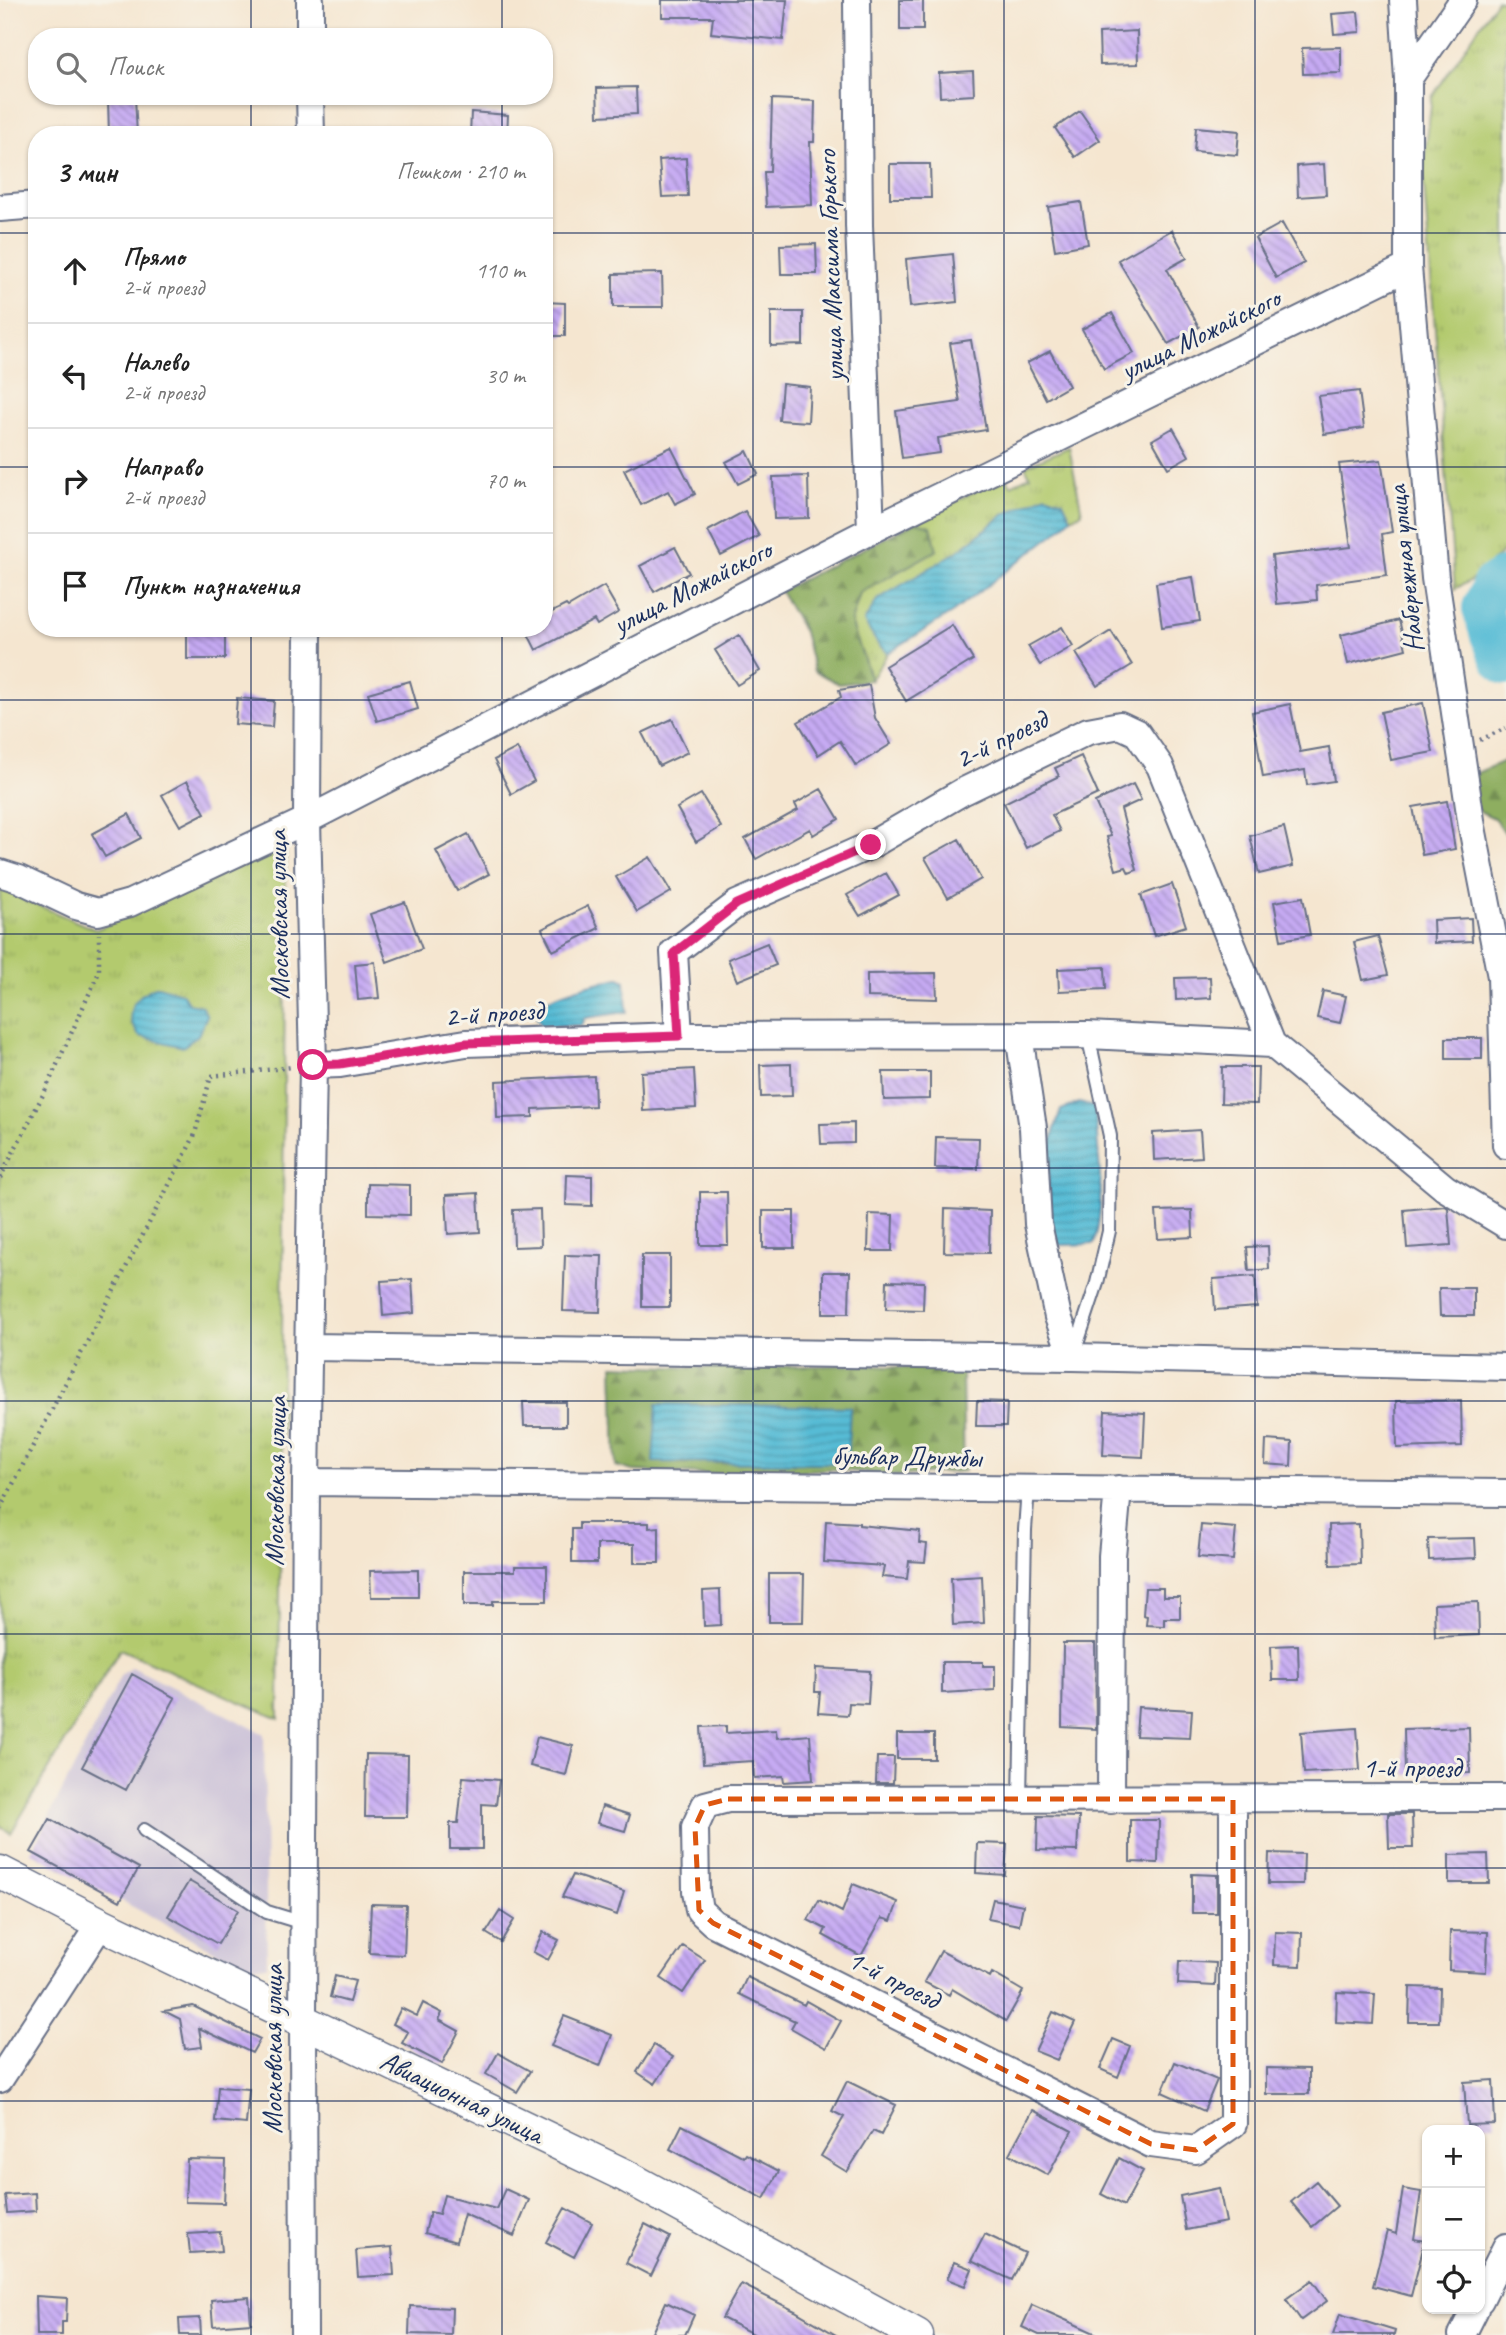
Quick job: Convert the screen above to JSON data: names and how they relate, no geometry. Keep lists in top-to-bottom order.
{
  "streets": {
    "street": [
      "улица Максима Горького",
      "улица Можайского",
      "Набережная улица",
      "2-й проезд",
      "Московская улица",
      "бульвар Дружбы",
      "1-й проезд",
      "Авиационная улица"
    ]
  },
  "crossings": [
    ["улица Максима Горького", "улица Можайского"],
    ["улица Можайского", "Набережная улица"],
    ["улица Можайского", "Московская улица"],
    ["2-й проезд", "Московская улица"],
    ["Московская улица", "бульвар Дружбы"],
    ["Московская улица", "Авиационная улица"]
  ],
  "page": {
    "search": "Поиск",
    "heading": ["3 мин", "Пешком · 210 m"],
    "list": [
      ["Прямо", "2-й проезд", "110 m"],
      ["Налево", "2-й проезд", "30 m"],
      ["Направо", "2-й проезд", "70 m"],
      "Пункт назначения"
    ],
    "map_buttons": ["+", "−"]
  }
}
